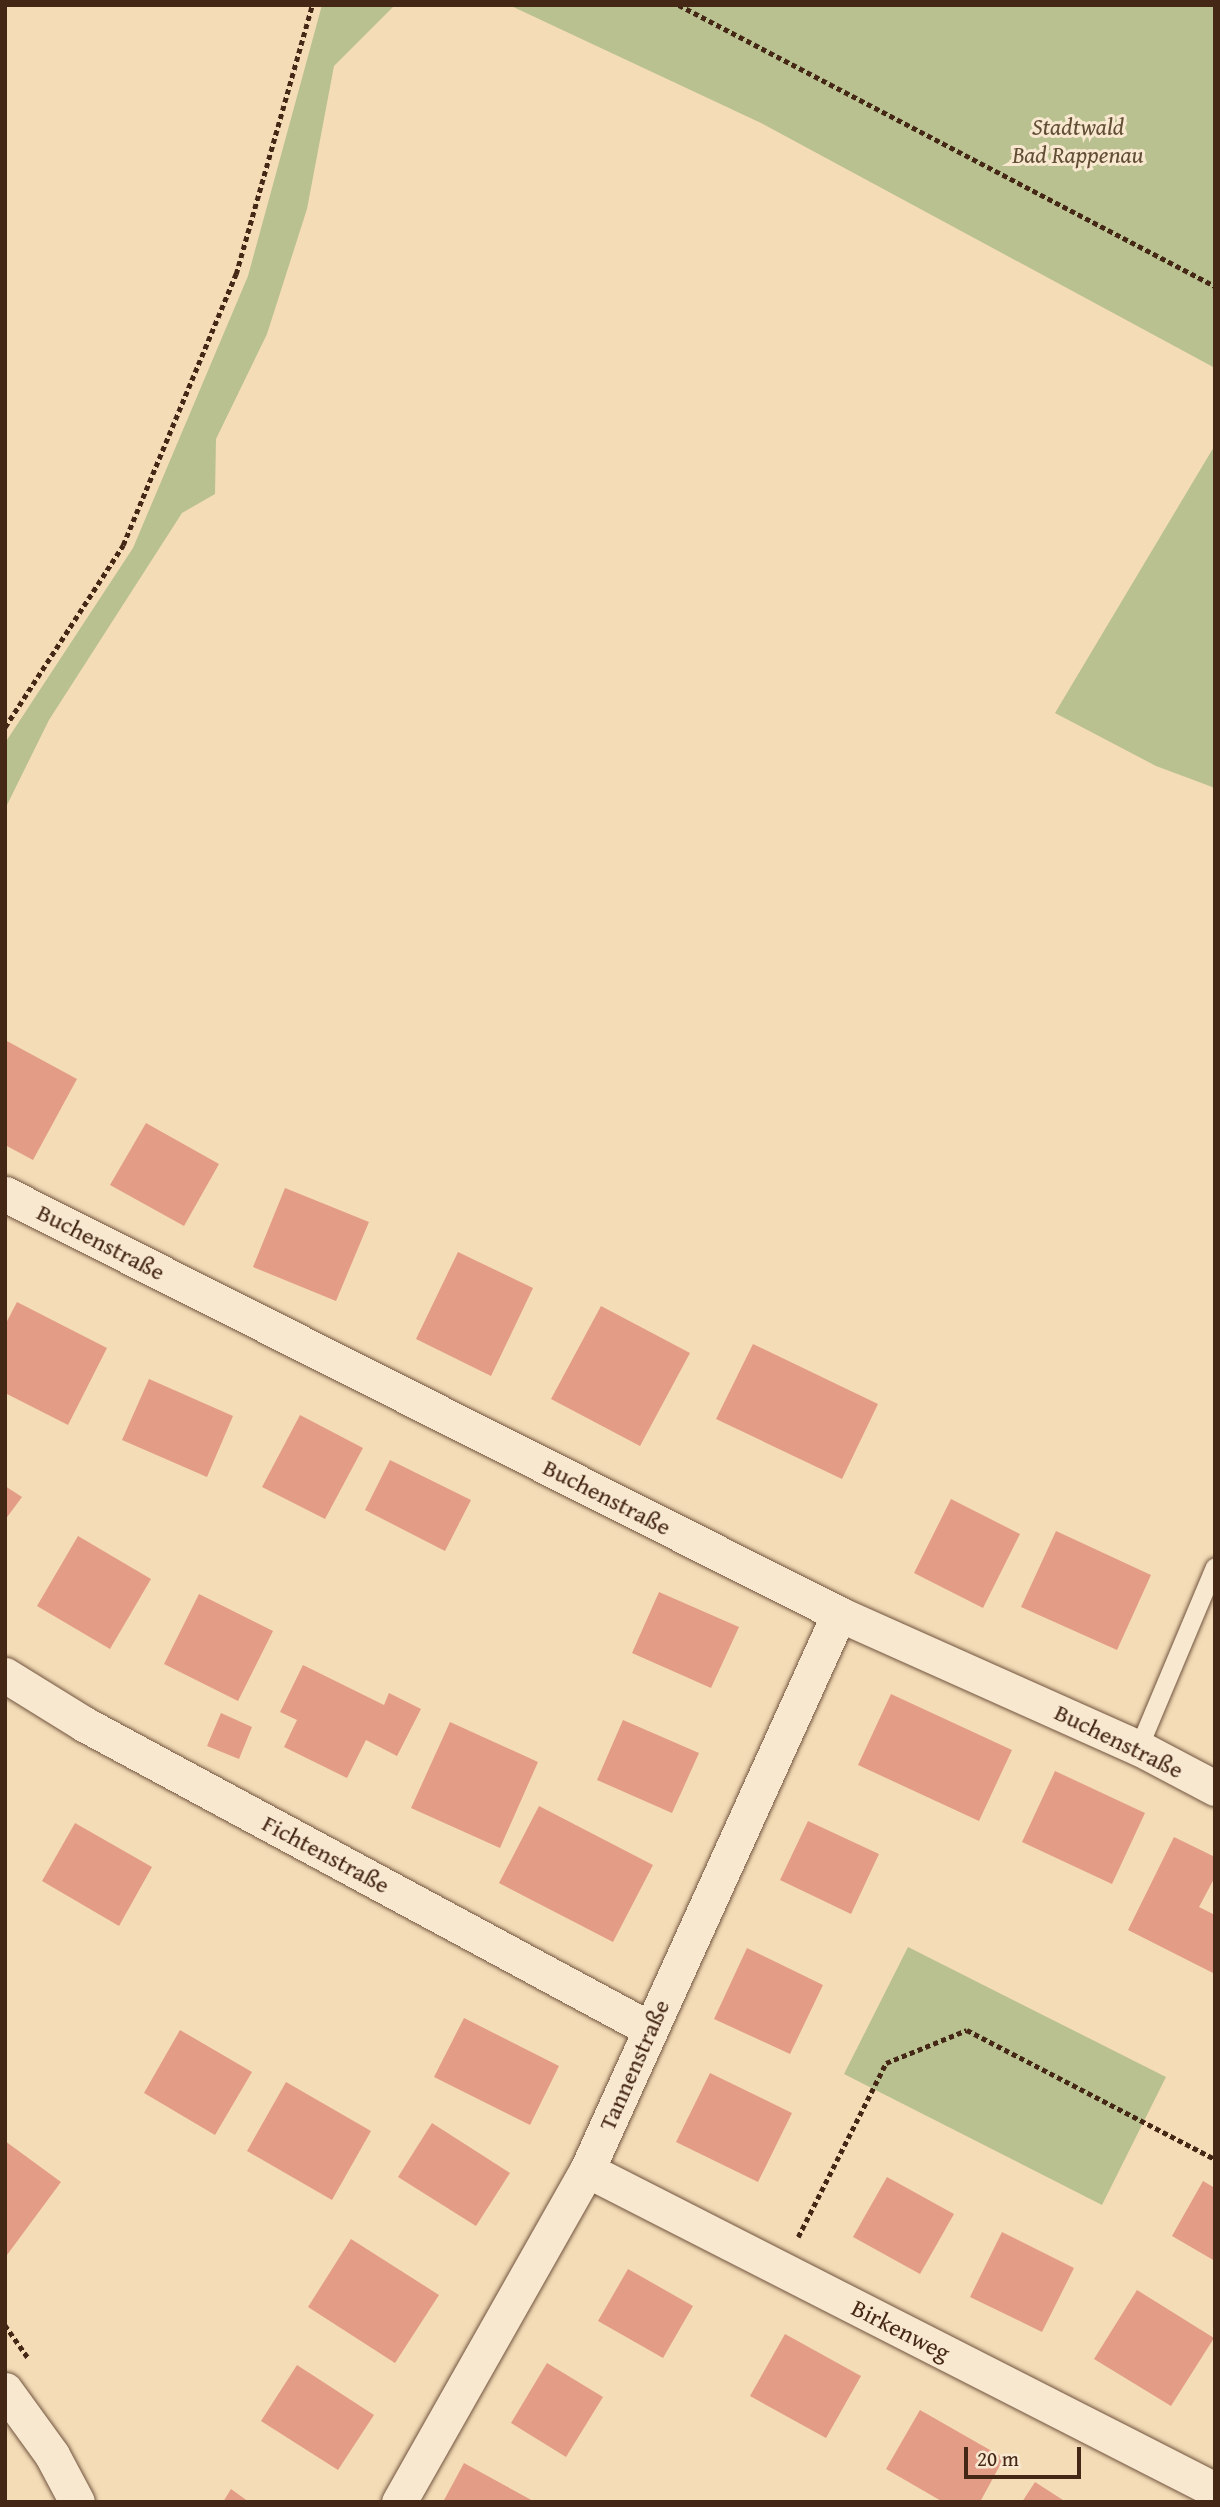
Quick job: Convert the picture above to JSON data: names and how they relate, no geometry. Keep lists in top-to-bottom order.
{
  "streets": {
    "street": [
      "Buchenstraße",
      "Fichtenstraße",
      "Tannenstraße",
      "Birkenweg"
    ]
  },
  "crossings": [
    ["Buchenstraße", "Tannenstraße"],
    ["Fichtenstraße", "Tannenstraße"],
    ["Tannenstraße", "Birkenweg"]
  ],
  "parks": ["Stadtwald Bad Rappenau"],
  "scale_bar": "20 m"
}
